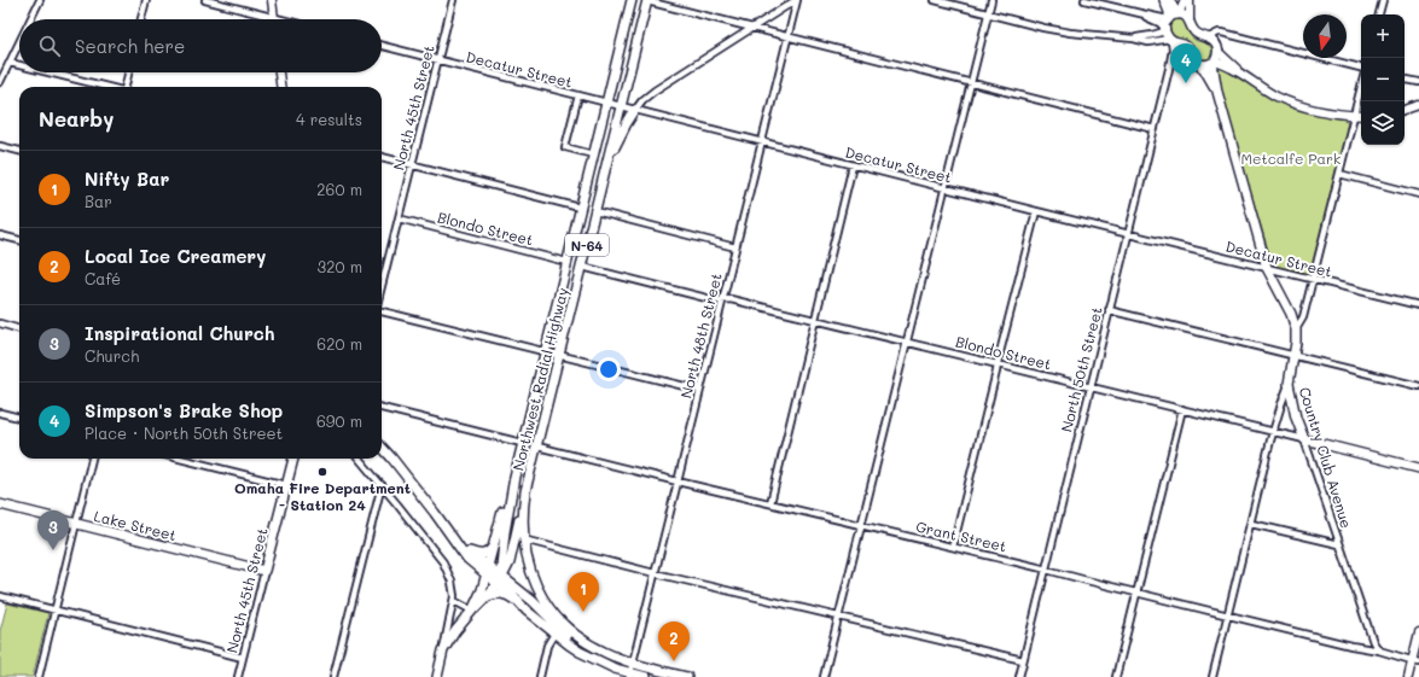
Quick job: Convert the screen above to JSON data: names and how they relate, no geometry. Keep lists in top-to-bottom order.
{
  "streets": {
    "main road": [
      "North 45th Street",
      "Blondo Street",
      "N-64",
      "Northwest Radial Highway",
      "Country Club Avenue",
      "Lake Street"
    ],
    "street": [
      "Decatur Street",
      "North 48th Street",
      "North 50th Street",
      "Grant Street"
    ]
  },
  "crossings": [
    ["Decatur Street", "North 45th Street"],
    ["Decatur Street", "North 48th Street"],
    ["Decatur Street", "North 50th Street"],
    ["Decatur Street", "Northwest Radial Highway"],
    ["Decatur Street", "Country Club Avenue"],
    ["North 45th Street", "Blondo Street"],
    ["North 45th Street", "Lake Street"],
    ["Blondo Street", "North 48th Street"],
    ["Blondo Street", "North 50th Street"],
    ["Blondo Street", "Northwest Radial Highway"],
    ["Blondo Street", "Country Club Avenue"],
    ["North 48th Street", "Northwest Radial Highway"],
    ["North 48th Street", "Grant Street"],
    ["North 50th Street", "Country Club Avenue"],
    ["North 50th Street", "Grant Street"],
    ["Northwest Radial Highway", "Grant Street"],
    ["Country Club Avenue", "Grant Street"]
  ],
  "parks": ["Metcalfe Park"],
  "places": ["Omaha Fire Department - Station 24"],
  "north": "bottom",
  "page": {
    "map_buttons": ["+", "−"],
    "search": "Search here",
    "pins": [
      "4",
      "3",
      "1",
      "2"
    ],
    "heading": ["Nearby", "4 results"],
    "list": [
      {
        "mark": "1",
        "name": "Nifty Bar",
        "note": "Bar",
        "value": "260 m"
      },
      {
        "mark": "2",
        "name": "Local Ice Creamery",
        "note": "Café",
        "value": "320 m"
      },
      {
        "mark": "3",
        "name": "Inspirational Church",
        "note": "Church",
        "value": "620 m"
      },
      {
        "mark": "4",
        "name": "Simpson's Brake Shop",
        "note": "Place · North 50th Street",
        "value": "690 m"
      }
    ]
  }
}
